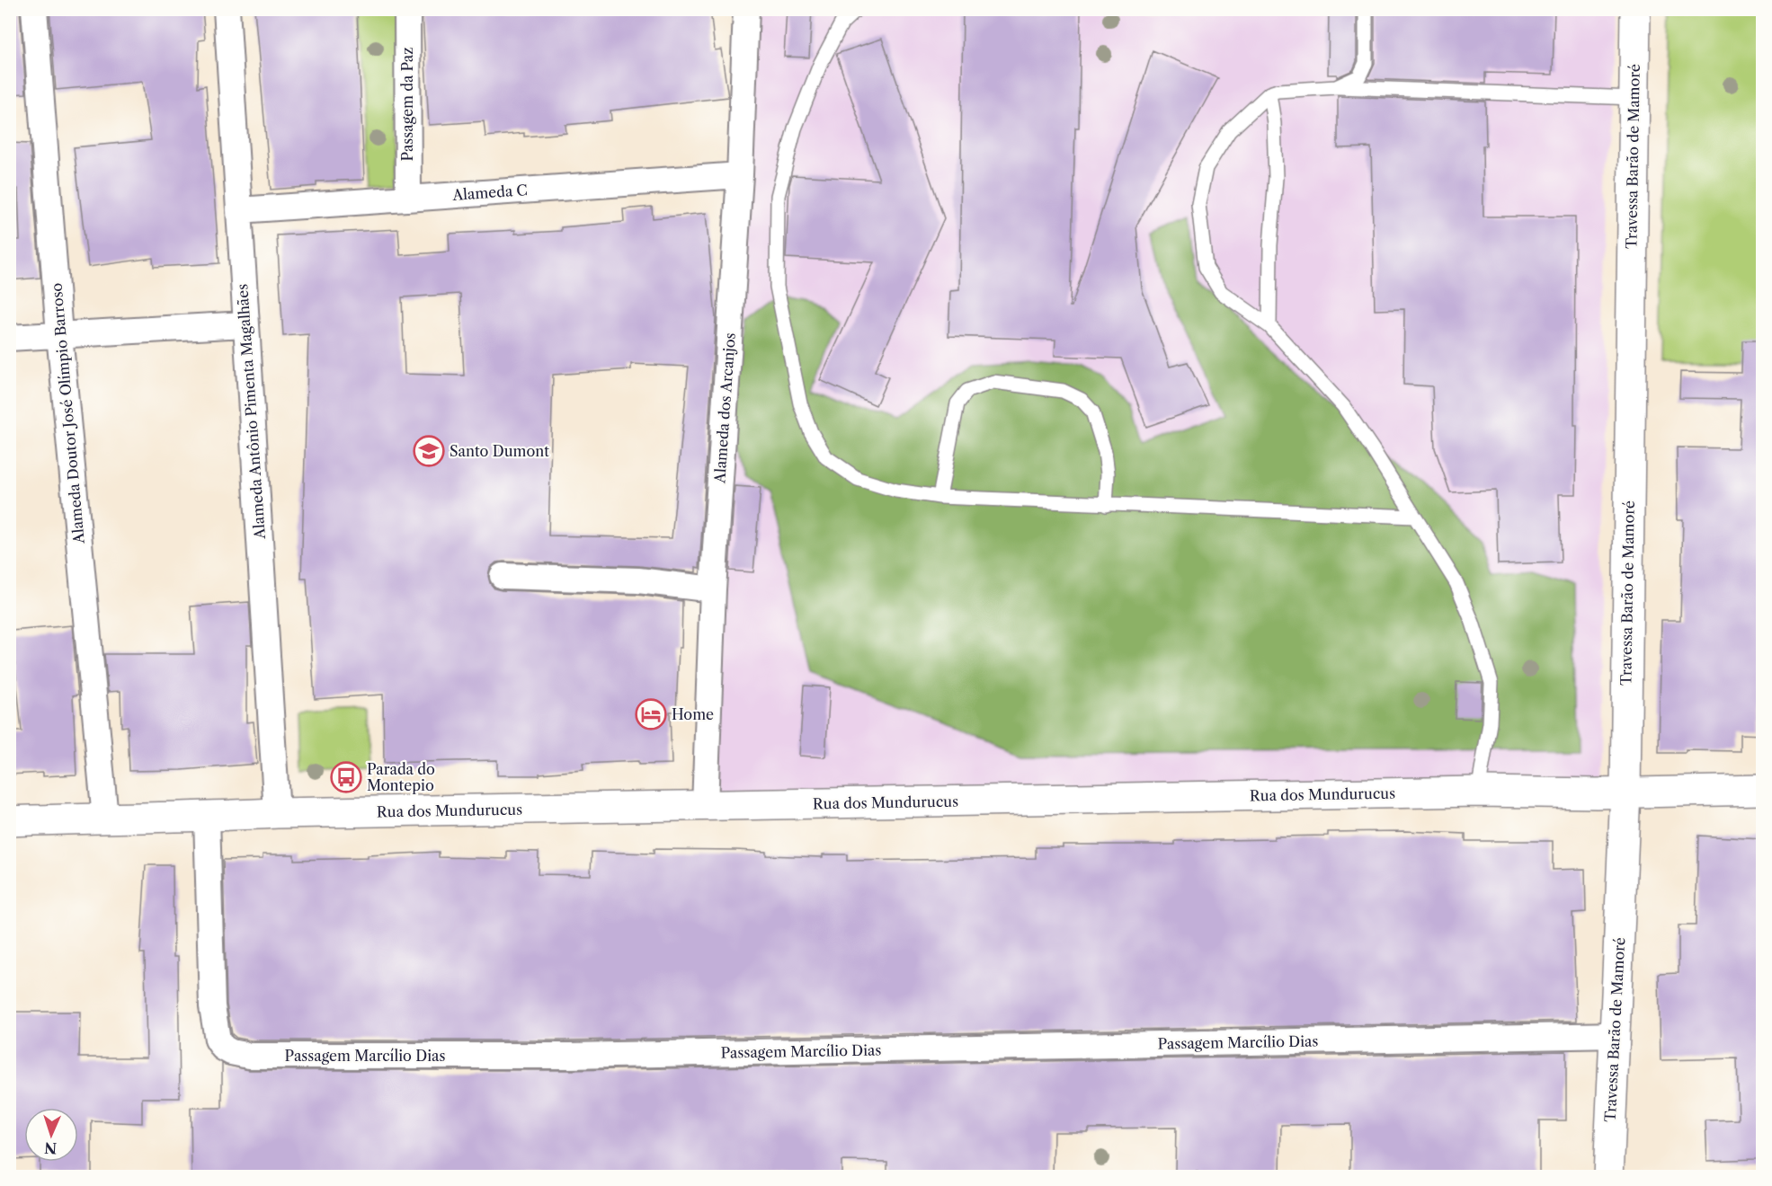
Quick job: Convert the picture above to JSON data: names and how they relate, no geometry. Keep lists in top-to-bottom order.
{
  "streets": {
    "street": [
      "Passagem da Paz",
      "Travessa Barão de Mamoré",
      "Alameda C",
      "Alameda dos Arcanjos",
      "Alameda Antônio Pimenta Magalhães",
      "Alameda Doutor José Olímpio Barroso",
      "Rua dos Mundurucus",
      "Passagem Marcílio Dias"
    ]
  },
  "crossings": [
    ["Passagem da Paz", "Alameda C"],
    ["Travessa Barão de Mamoré", "Rua dos Mundurucus"],
    ["Travessa Barão de Mamoré", "Passagem Marcílio Dias"],
    ["Alameda C", "Alameda dos Arcanjos"],
    ["Alameda C", "Alameda Antônio Pimenta Magalhães"],
    ["Alameda dos Arcanjos", "Rua dos Mundurucus"],
    ["Alameda Antônio Pimenta Magalhães", "Rua dos Mundurucus"],
    ["Alameda Doutor José Olímpio Barroso", "Rua dos Mundurucus"],
    ["Rua dos Mundurucus", "Passagem Marcílio Dias"]
  ],
  "places": {
    "school or university": ["Santo Dumont"],
    "hotel": ["Home"],
    "bus stop": ["Parada do Montepio"]
  },
  "north": "bottom"
}
